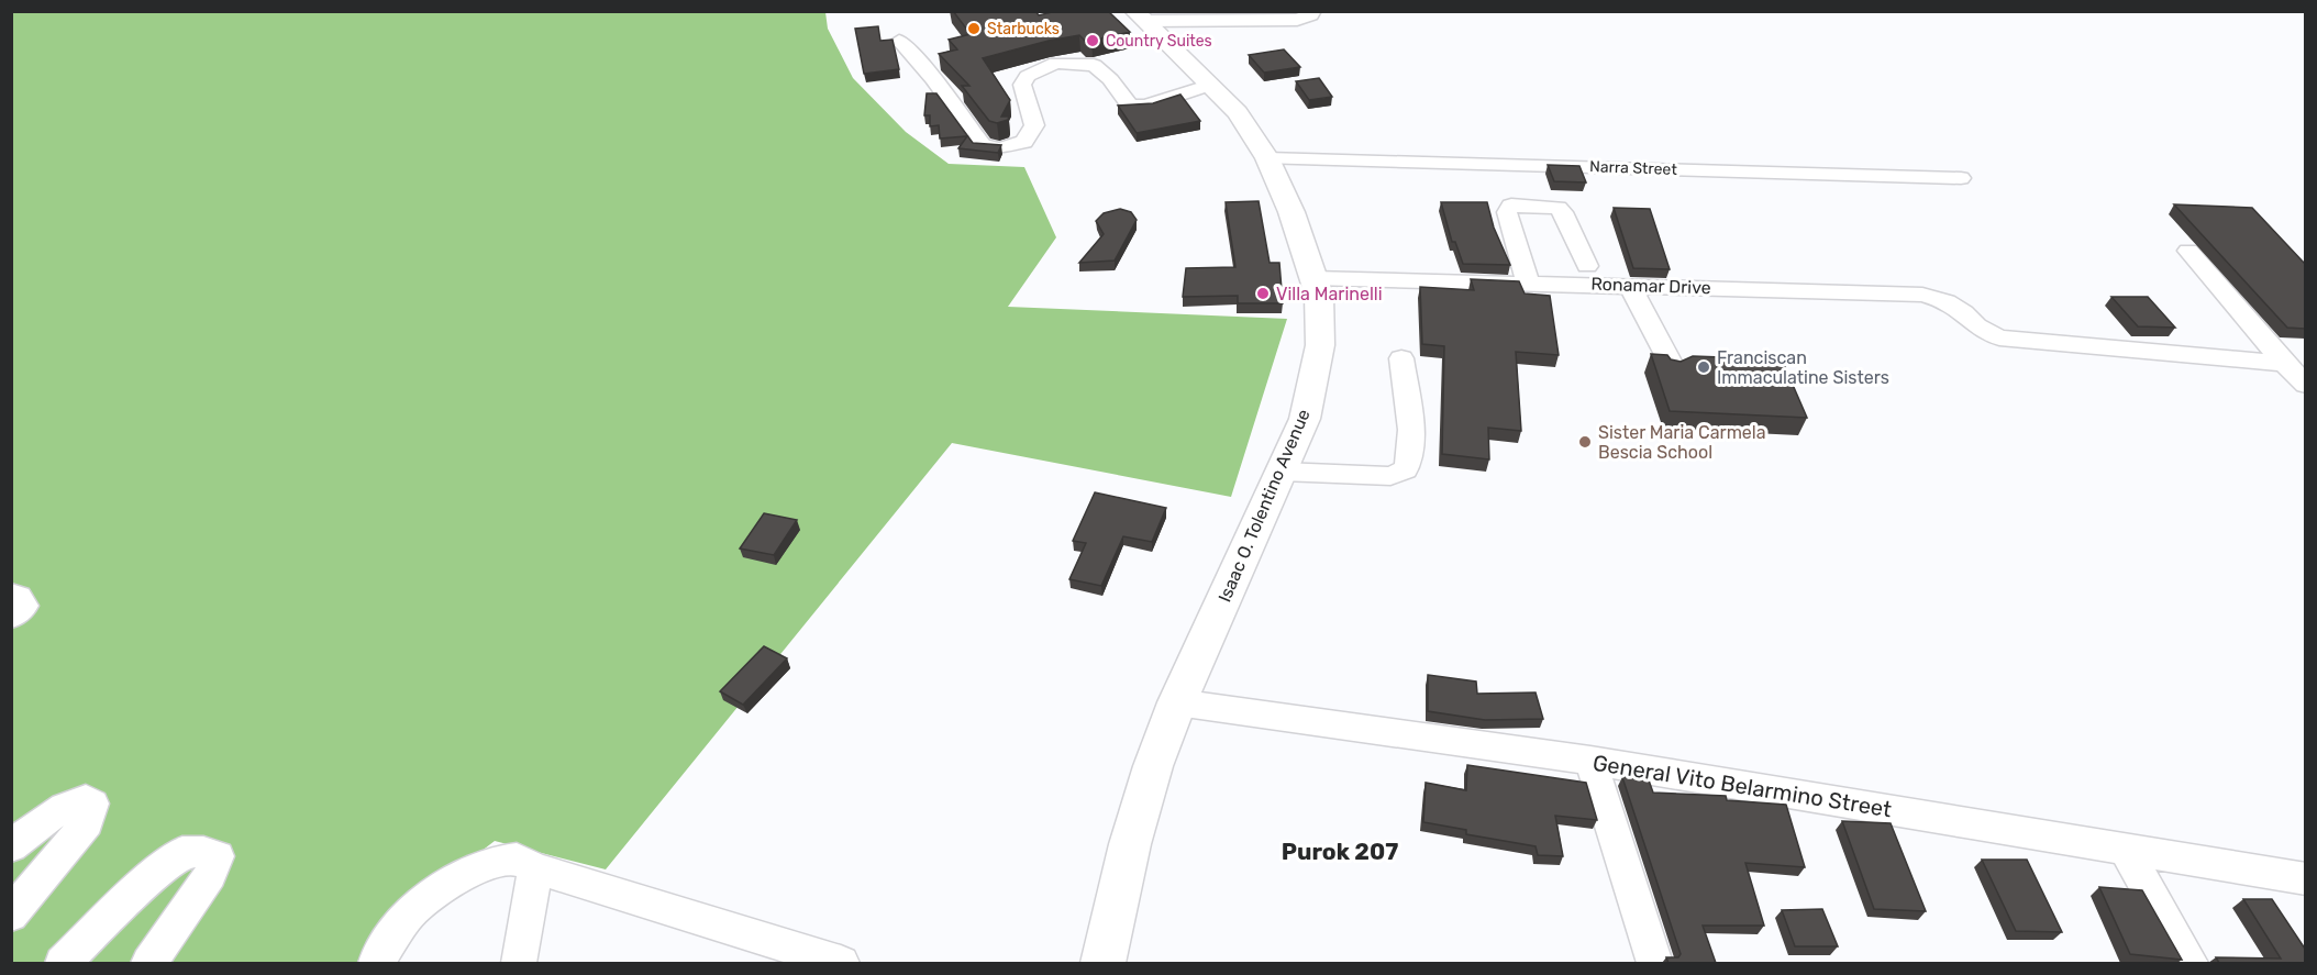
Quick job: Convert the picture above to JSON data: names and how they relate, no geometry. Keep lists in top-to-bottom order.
{
  "streets": {
    "main road": ["Isaac O. Tolentino Avenue"],
    "street": ["Narra Street", "Ronamar Drive", "General Vito Belarmino Street"]
  },
  "crossings": [
    ["Narra Street", "Isaac O. Tolentino Avenue"],
    ["Ronamar Drive", "Isaac O. Tolentino Avenue"],
    ["Isaac O. Tolentino Avenue", "General Vito Belarmino Street"]
  ],
  "districts": ["Purok 207"],
  "places": [
    "Starbucks",
    "Country Suites",
    "Villa Marinelli",
    "Franciscan Immaculatine Sisters",
    "Sister Maria Carmela Bescia School"
  ]
}
